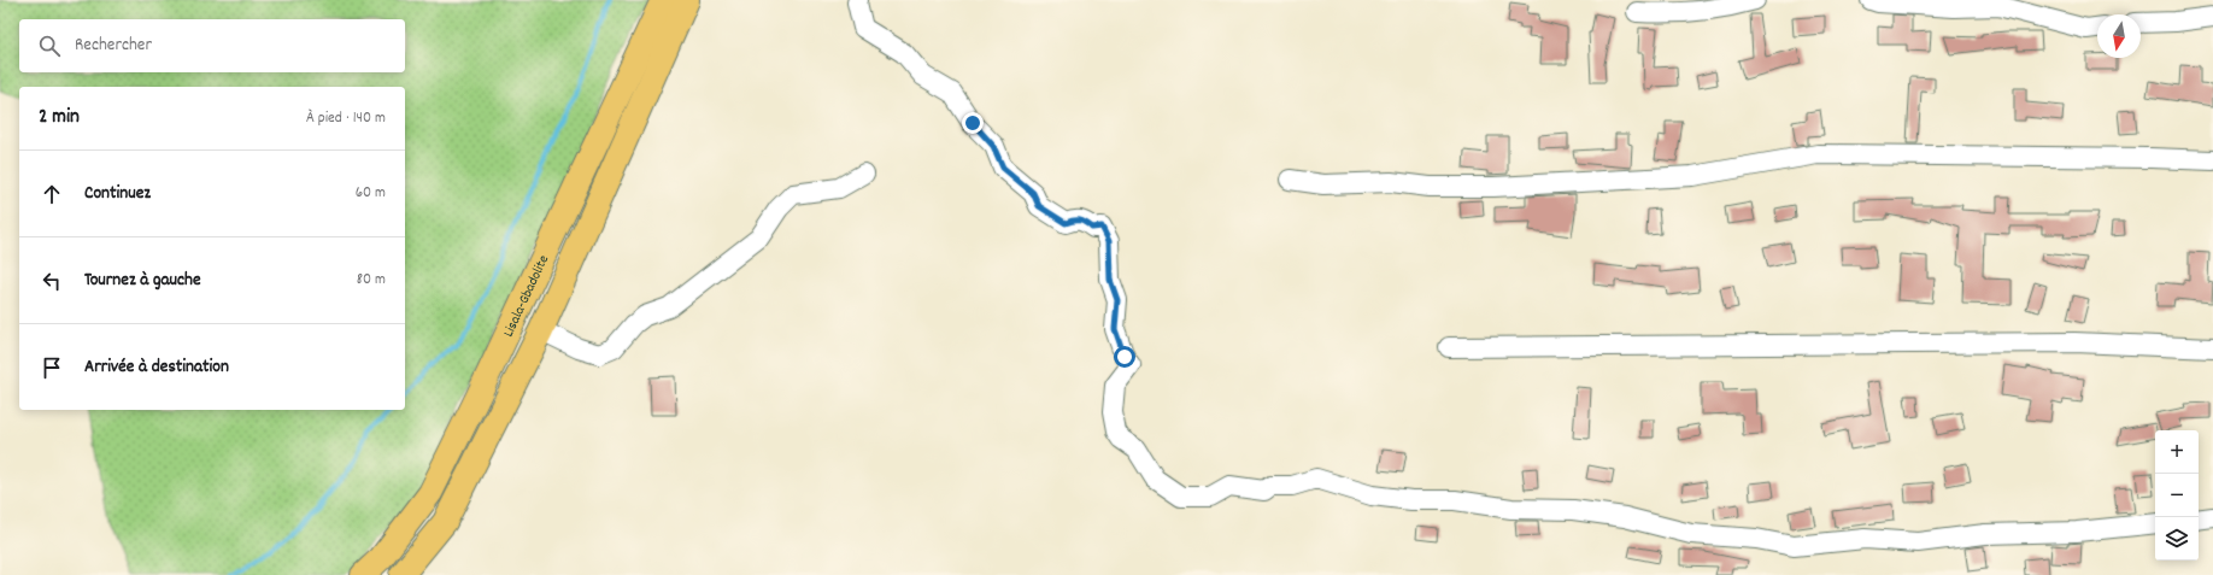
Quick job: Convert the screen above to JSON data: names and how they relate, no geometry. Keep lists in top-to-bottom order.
{
  "streets": {
    "main road": ["Lisala-Gbadolite"]
  },
  "north": "bottom",
  "page": {
    "search": "Rechercher",
    "heading": ["2 min", "À pied · 140 m"],
    "list": [
      ["Continuez", "60 m"],
      ["Tournez à gauche", "80 m"],
      "Arrivée à destination"
    ],
    "map_buttons": ["+", "−"]
  }
}
